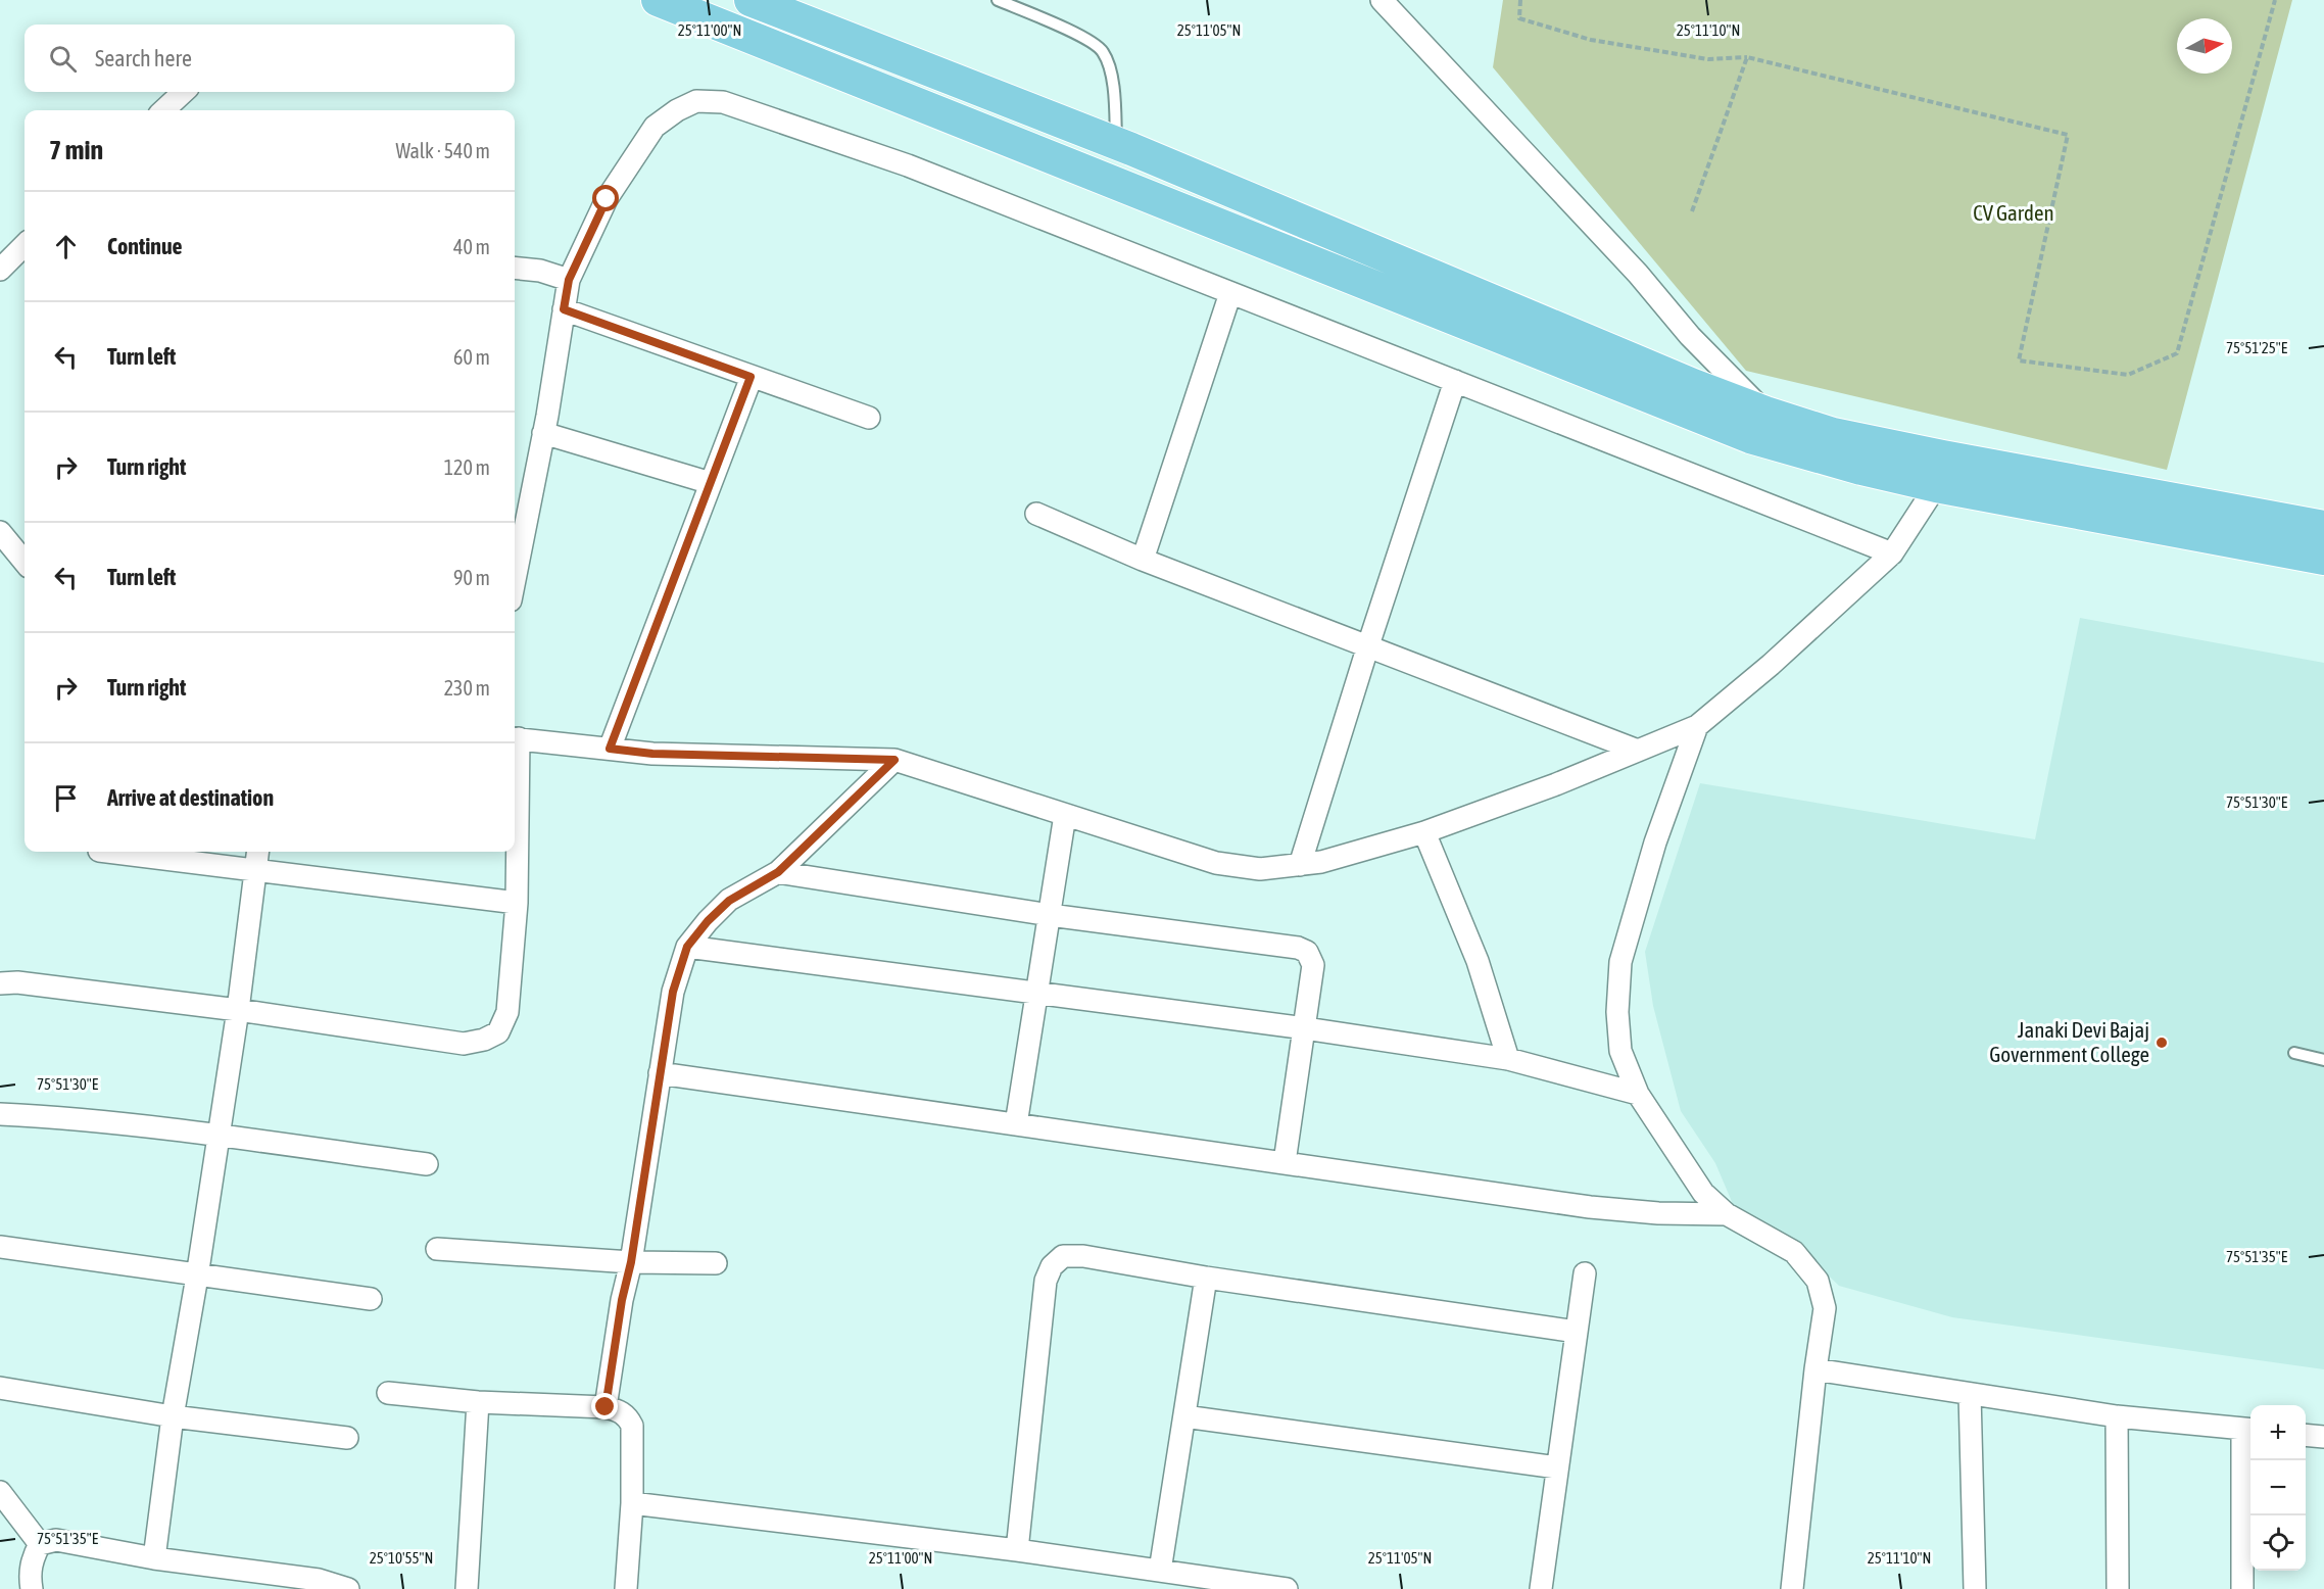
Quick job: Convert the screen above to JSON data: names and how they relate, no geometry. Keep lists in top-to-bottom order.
{
  "parks": ["CV Garden"],
  "places": ["Janaki Devi Bajaj Government College"],
  "north": "right",
  "page": {
    "search": "Search here",
    "heading": ["7 min", "Walk · 540 m"],
    "list": [
      ["Continue", "40 m"],
      ["Turn left", "60 m"],
      ["Turn right", "120 m"],
      ["Turn left", "90 m"],
      ["Turn right", "230 m"],
      "Arrive at destination"
    ],
    "map_buttons": ["+", "−"]
  },
  "coordinates": [
    "25°11'00\"N",
    "25°11'05\"N",
    "25°11'10\"N",
    "75°51'25\"E",
    "75°51'30\"E",
    "75°51'35\"E",
    "25°10'55\"N"
  ]
}
